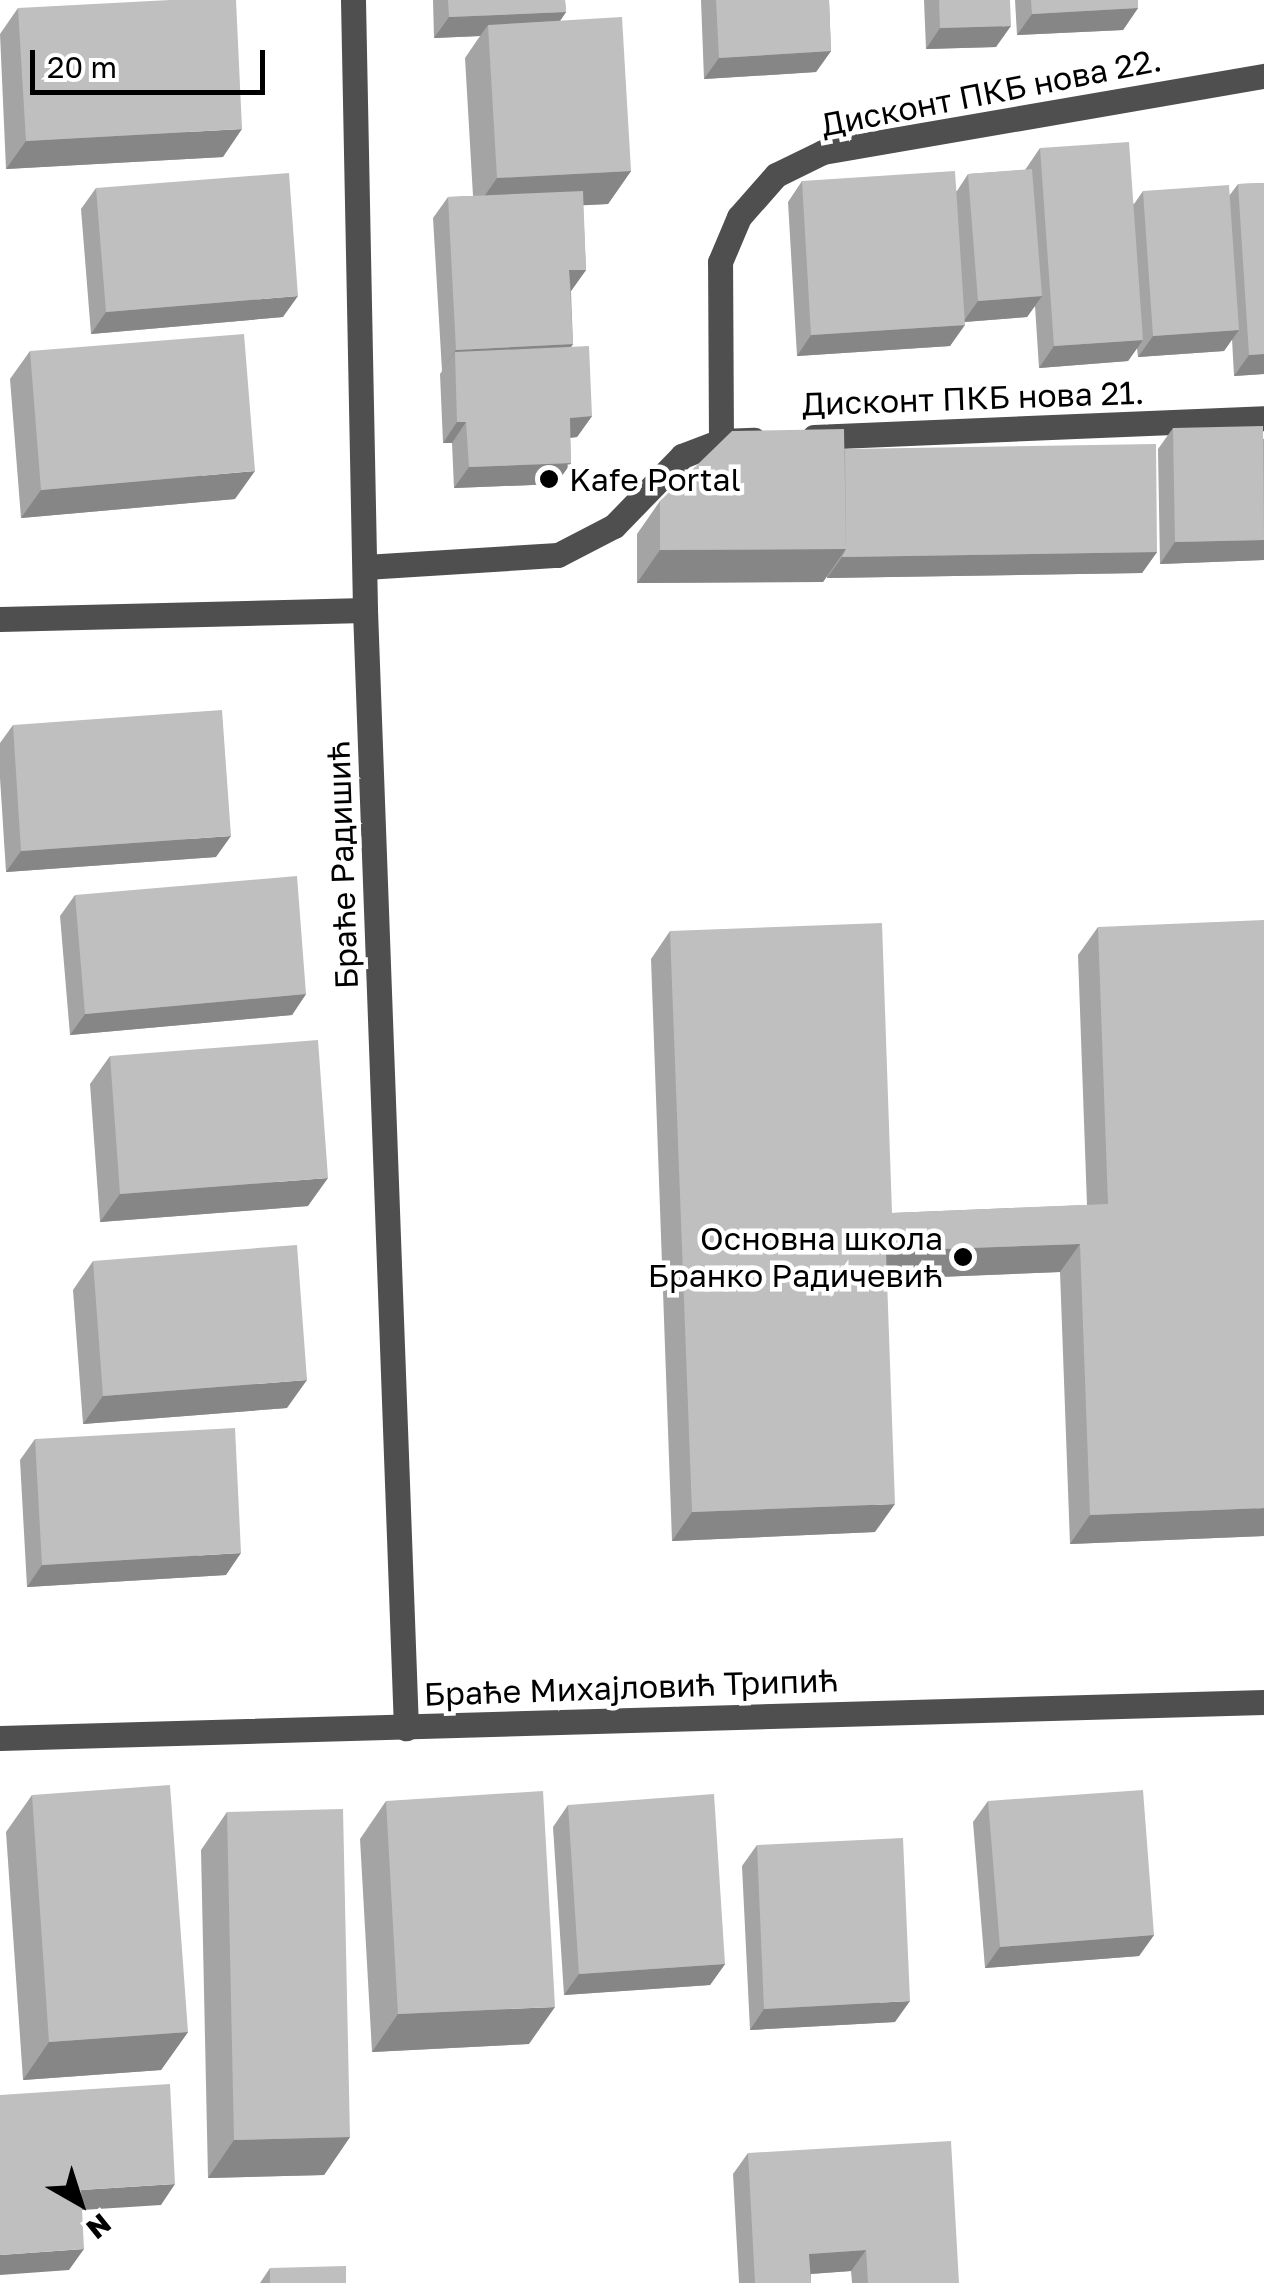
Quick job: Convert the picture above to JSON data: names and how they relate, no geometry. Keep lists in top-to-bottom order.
{
  "streets": {
    "street": [
      "Дисконт ПКБ нова 22.",
      "Дисконт ПКБ нова 21.",
      "Браће Радишић",
      "Браће Михајловић Трипић"
    ]
  },
  "crossings": [
    ["Дисконт ПКБ нова 22.", "Дисконт ПКБ нова 21."],
    ["Дисконт ПКБ нова 21.", "Браће Радишић"],
    ["Браће Радишић", "Браће Михајловић Трипић"]
  ],
  "places": ["Kafe Portal", "Основна школа Бранко Радичевић"],
  "scale_bar": "20 m",
  "north": "bottom right"
}
